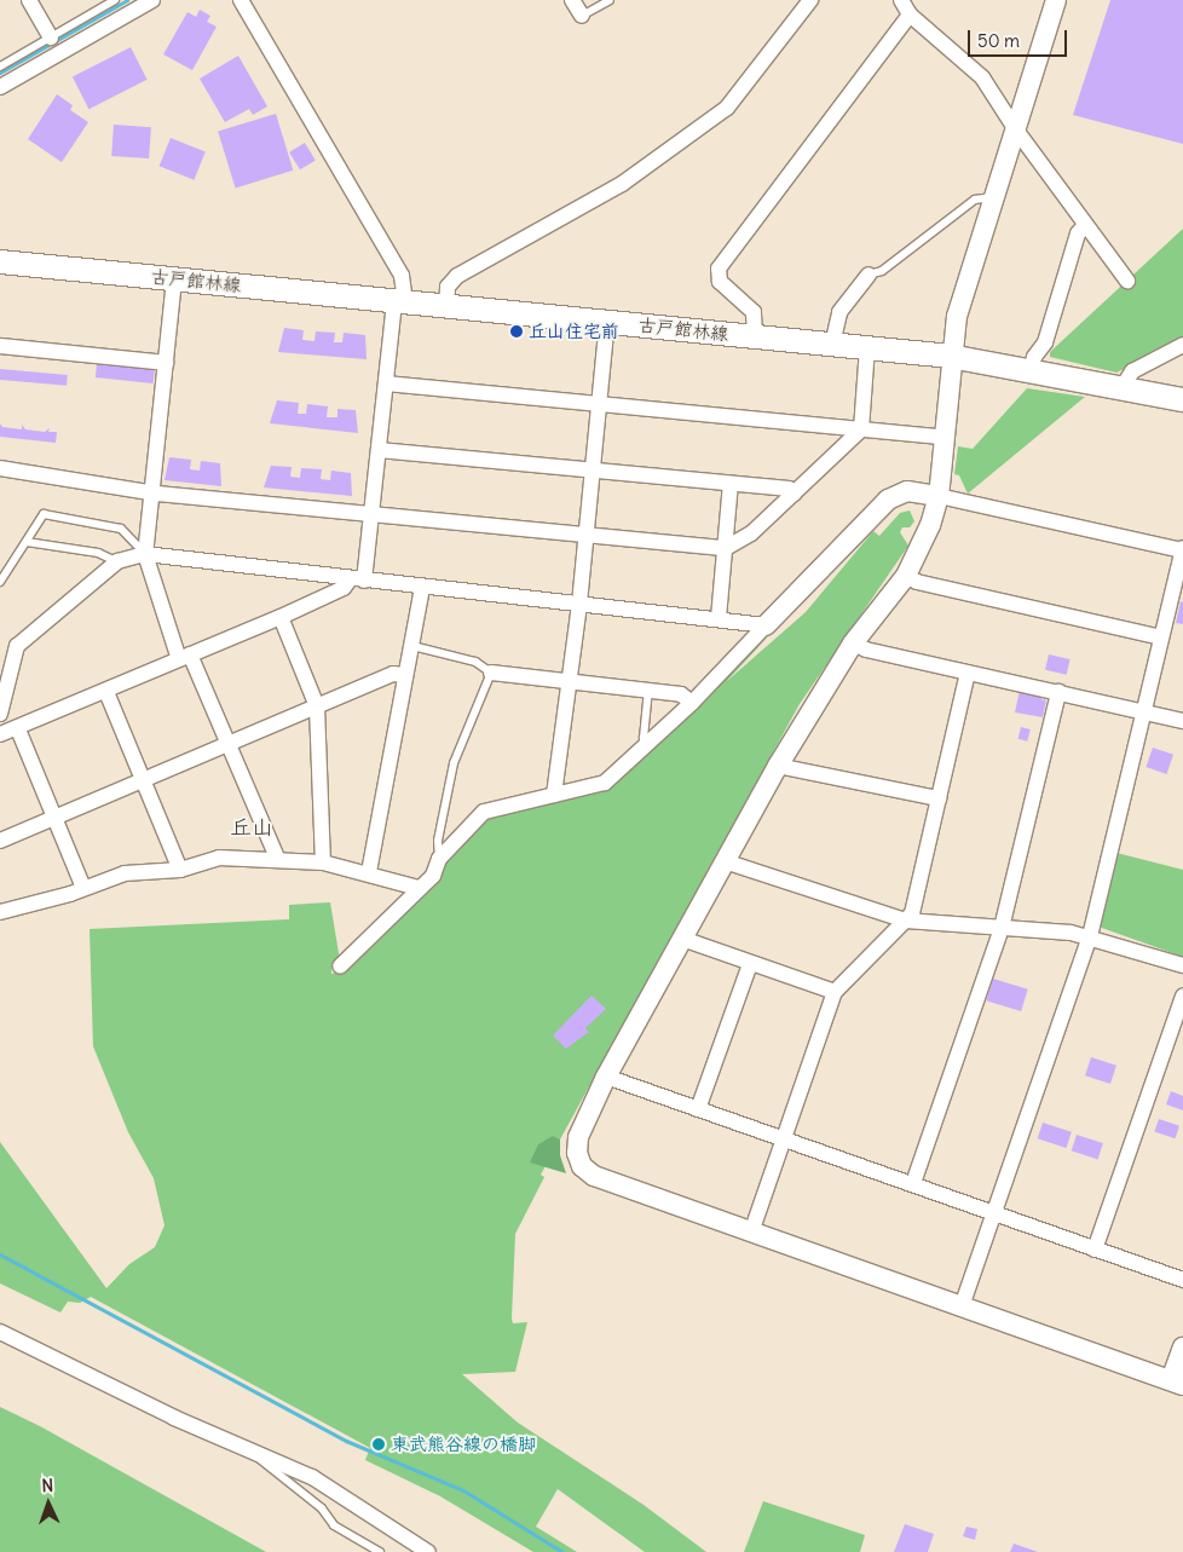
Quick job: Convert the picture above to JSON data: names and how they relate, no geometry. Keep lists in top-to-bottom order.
{
  "streets": {
    "main road": ["古戸館林線"]
  },
  "districts": ["丘山"],
  "places": ["丘山住宅前", "東武熊谷線の橋脚"],
  "scale_bar": "50 m",
  "north": "top"
}
